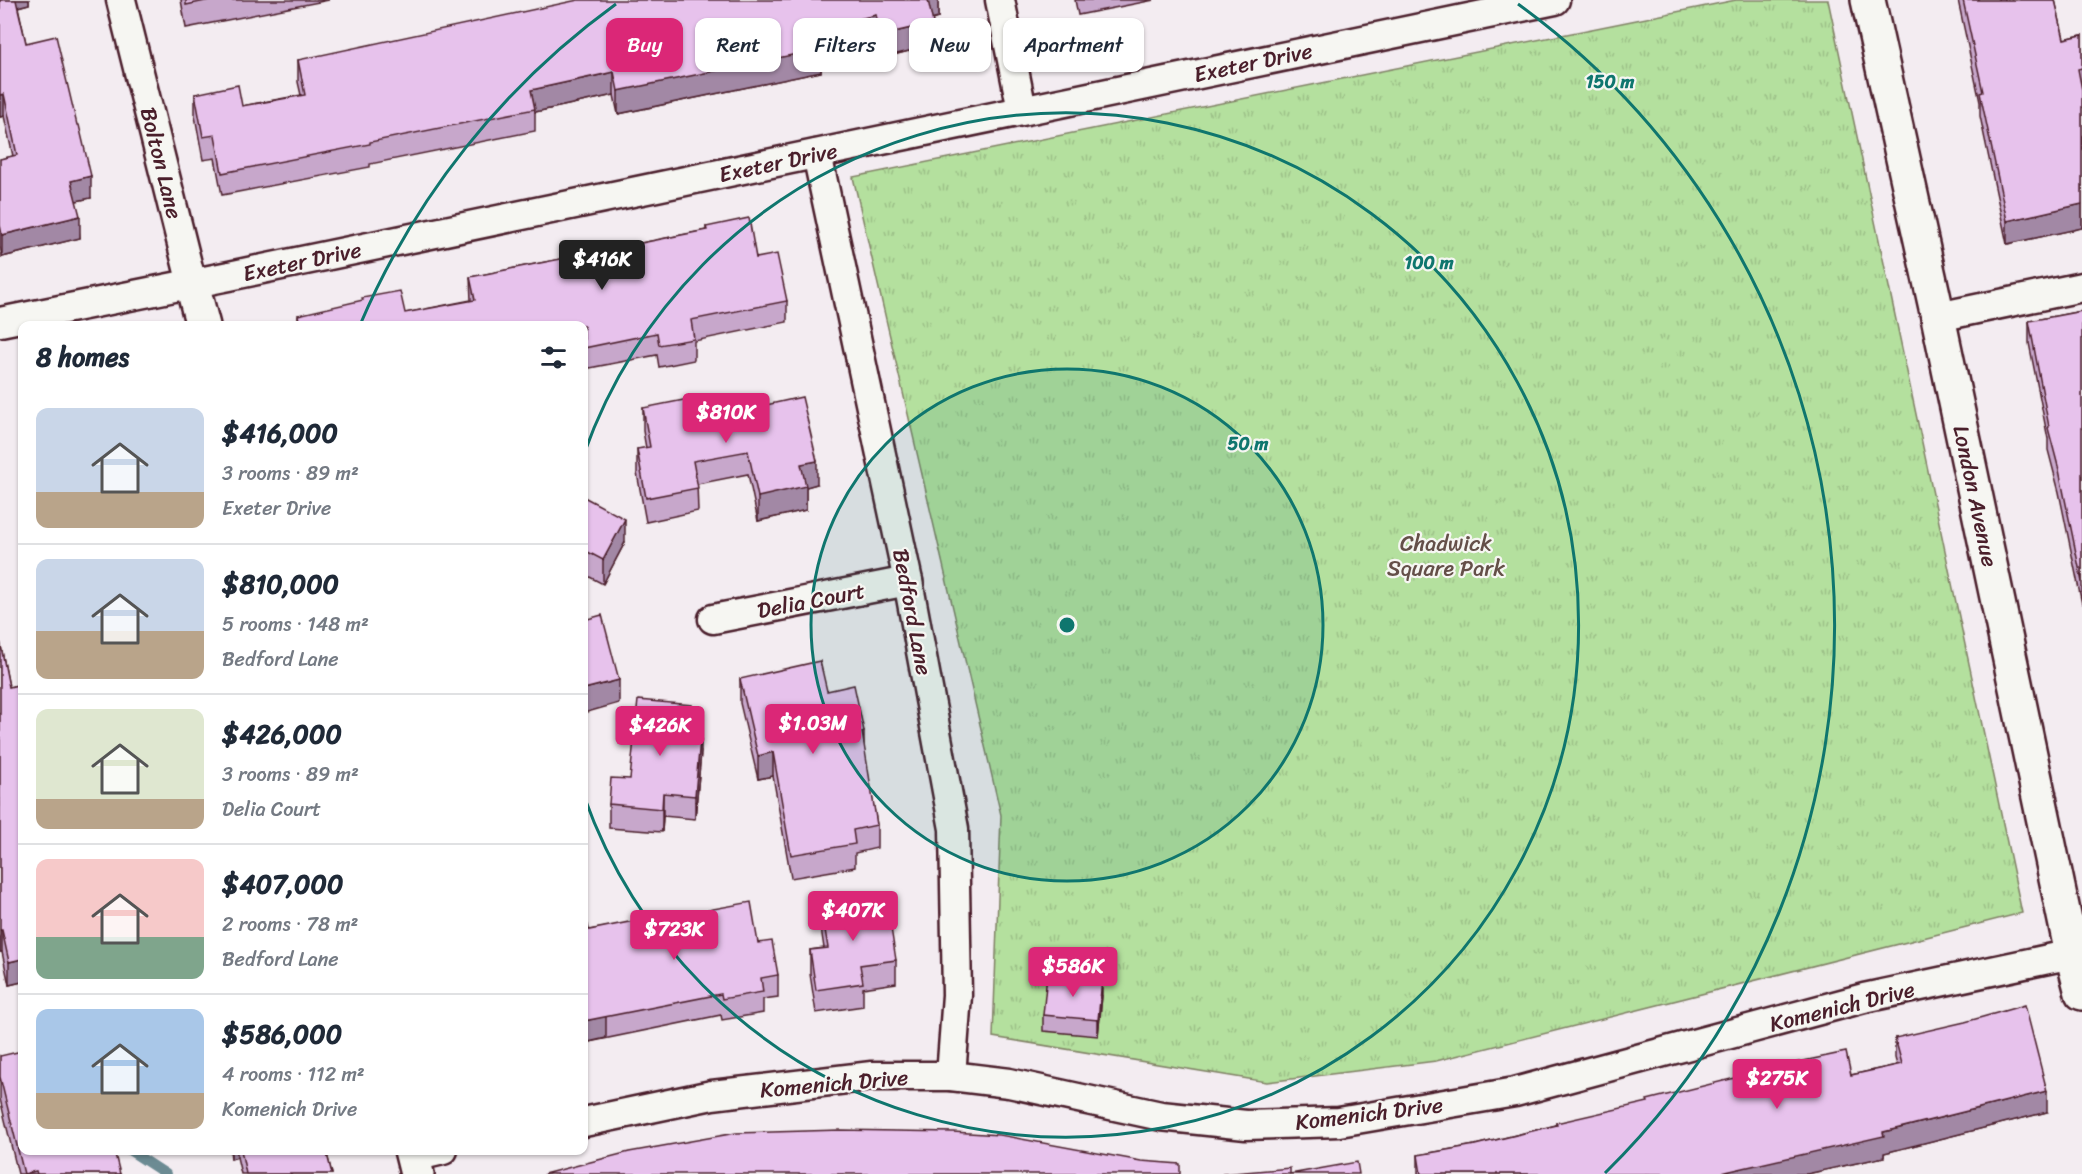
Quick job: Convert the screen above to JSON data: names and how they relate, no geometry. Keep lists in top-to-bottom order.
{
  "streets": {
    "street": [
      "Exeter Drive",
      "Bolton Lane",
      "London Avenue",
      "Delia Court",
      "Bedford Lane",
      "Komenich Drive"
    ]
  },
  "crossings": [
    ["Exeter Drive", "Bolton Lane"],
    ["Exeter Drive", "Bedford Lane"],
    ["London Avenue", "Komenich Drive"],
    ["Delia Court", "Bedford Lane"],
    ["Bedford Lane", "Komenich Drive"]
  ],
  "parks": ["Chadwick Square Park"],
  "page": {
    "chip": [
      "Buy",
      "Rent",
      "Filters",
      "New",
      "Apartment"
    ],
    "price": [
      "$416K",
      "$810K",
      "$1.03M",
      "$426K",
      "$407K",
      "$723K",
      "$586K",
      "$275K"
    ],
    "heading": "8 homes",
    "list": [
      {
        "name": "$416,000",
        "note": "3 rooms · 89 m² · Exeter Drive"
      },
      {
        "name": "$810,000",
        "note": "5 rooms · 148 m² · Bedford Lane"
      },
      {
        "name": "$426,000",
        "note": "3 rooms · 89 m² · Delia Court"
      },
      {
        "name": "$407,000",
        "note": "2 rooms · 78 m² · Bedford Lane"
      },
      {
        "name": "$586,000",
        "note": "4 rooms · 112 m² · Komenich Drive"
      }
    ]
  },
  "rings": ["150 m", "100 m", "50 m"]
}
